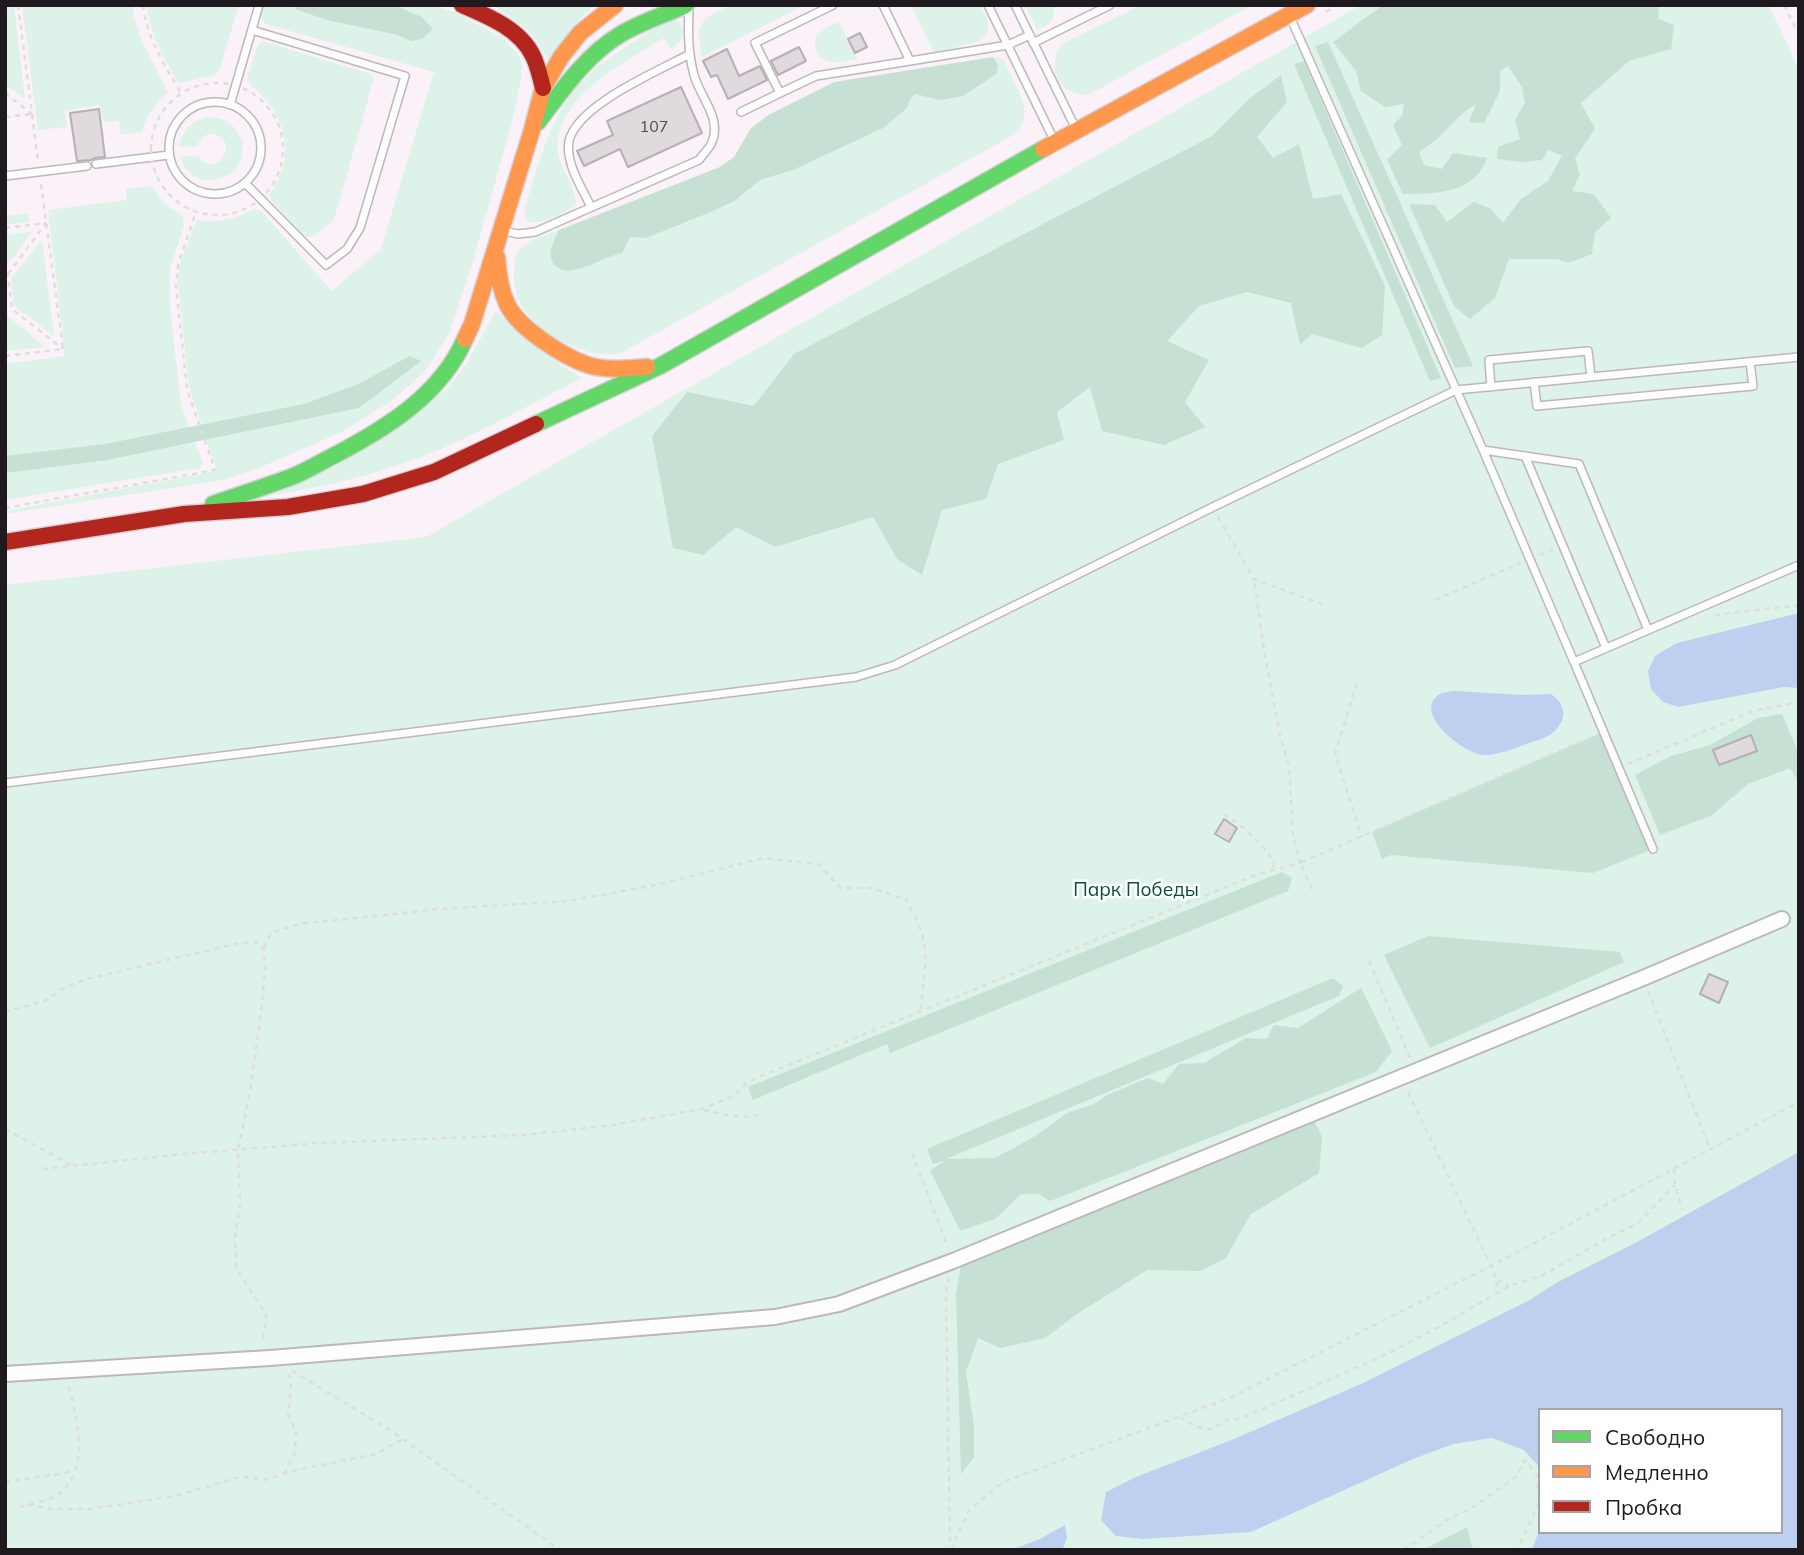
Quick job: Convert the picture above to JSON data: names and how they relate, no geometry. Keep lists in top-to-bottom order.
{
  "parks": ["Парк Победы"],
  "house_numbers": ["107"],
  "legend": ["Свободно", "Медленно", "Пробка"]
}
